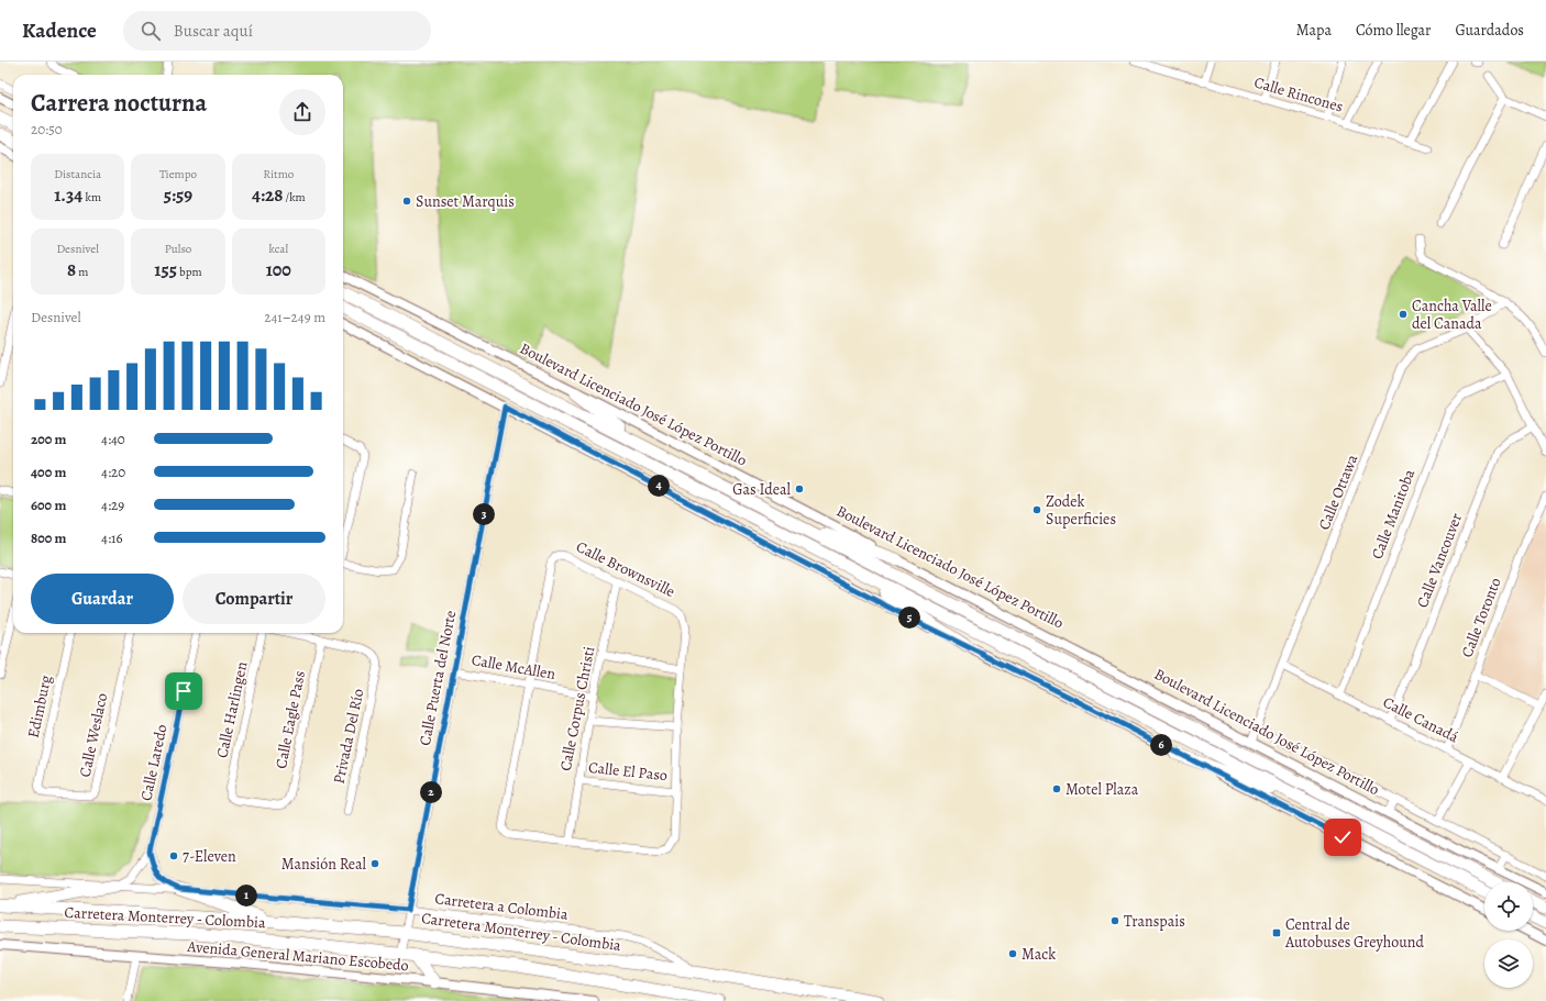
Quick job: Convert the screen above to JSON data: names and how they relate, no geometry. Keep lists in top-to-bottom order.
{
  "streets": {
    "main road": ["Boulevard Licenciado José López Portillo", "Carretera Monterrey - Colombia"],
    "street": [
      "Calle Rincones",
      "Calle Ottawa",
      "Calle Manitoba",
      "Calle Vancouver",
      "Calle Brownsville",
      "Calle Toronto",
      "Calle McAllen",
      "Calle Puerta del Norte",
      "Edimburg",
      "Calle Corpus Christi",
      "Calle Harlingen",
      "Calle Eagle Pass",
      "Calle Canadá",
      "Calle Weslaco",
      "Privada Del Río",
      "Calle Laredo",
      "Calle El Paso",
      "Carretera a Colombia",
      "Avenida General Mariano Escobedo"
    ]
  },
  "crossings": [
    ["Boulevard Licenciado José López Portillo", "Calle Ottawa"],
    ["Calle Ottawa", "Calle Canadá"],
    ["Calle Manitoba", "Calle Canadá"],
    ["Calle Vancouver", "Calle Canadá"],
    ["Calle Brownsville", "Calle McAllen"],
    ["Calle Brownsville", "Calle Corpus Christi"],
    ["Calle Brownsville", "Calle El Paso"],
    ["Calle Toronto", "Calle Canadá"],
    ["Calle McAllen", "Calle Puerta del Norte"],
    ["Calle McAllen", "Calle Corpus Christi"],
    ["Calle Puerta del Norte", "Carretera a Colombia"],
    ["Calle Puerta del Norte", "Carretera Monterrey - Colombia"],
    ["Edimburg", "Calle Weslaco"],
    ["Calle Corpus Christi", "Calle El Paso"],
    ["Calle Harlingen", "Calle Eagle Pass"],
    ["Calle Eagle Pass", "Privada Del Río"],
    ["Calle Laredo", "Carretera a Colombia"],
    ["Carretera a Colombia", "Carretera Monterrey - Colombia"]
  ],
  "places": {
    "other": [
      "Sunset Marquis",
      "Cancha Valle del Canada",
      "Gas Ideal",
      "Zodek Superficies",
      "Motel Plaza",
      "7-Eleven",
      "Mansión Real",
      "Transpais",
      "Mack"
    ],
    "transit": ["Central de Autobuses Greyhound"]
  },
  "page": {
    "header": "Kadence",
    "search": "Buscar aquí",
    "nav": ["Mapa", "Cómo llegar", "Guardados"],
    "heading": ["Carrera nocturna", "20:50"],
    "stats": [
      ["Distancia", "1.34 km"],
      ["Tiempo", "5:59"],
      ["Ritmo", "4:28 /km"],
      ["Desnivel", "8 m"],
      ["Pulso", "155 bpm"],
      ["kcal", "100"]
    ],
    "chart": ["Desnivel", "241–249 m"],
    "list": [
      {
        "name": "200 m",
        "note": "4:40"
      },
      {
        "name": "400 m",
        "note": "4:20"
      },
      {
        "name": "600 m",
        "note": "4:29"
      },
      {
        "name": "800 m",
        "note": "4:16"
      }
    ],
    "pins": [
      "4",
      "3",
      "5",
      "6",
      "2",
      "1"
    ],
    "buttons": ["Guardar", "Compartir"]
  }
}
